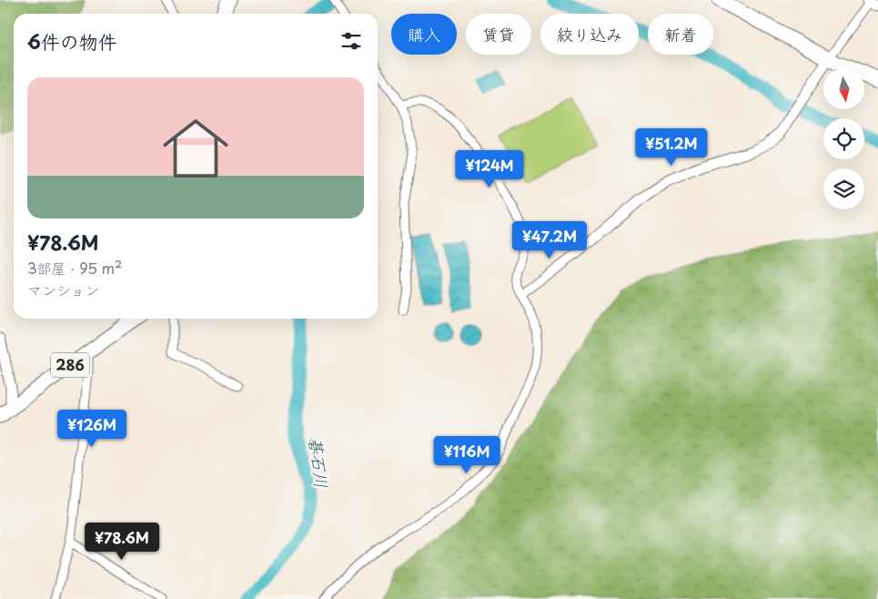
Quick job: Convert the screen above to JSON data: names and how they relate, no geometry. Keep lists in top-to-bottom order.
{
  "streets": {
    "highway": ["286"]
  },
  "water": ["碁石川"],
  "north": "bottom",
  "page": {
    "chip": [
      "購入",
      "賃貸",
      "絞り込み",
      "新着"
    ],
    "heading": "6件の物件",
    "list": [
      {
        "name": "¥78.6M",
        "note": "3部屋 · 95 m² · マンション"
      }
    ],
    "price": [
      "¥51.2M",
      "¥124M",
      "¥47.2M",
      "¥126M",
      "¥116M",
      "¥78.6M"
    ]
  }
}
